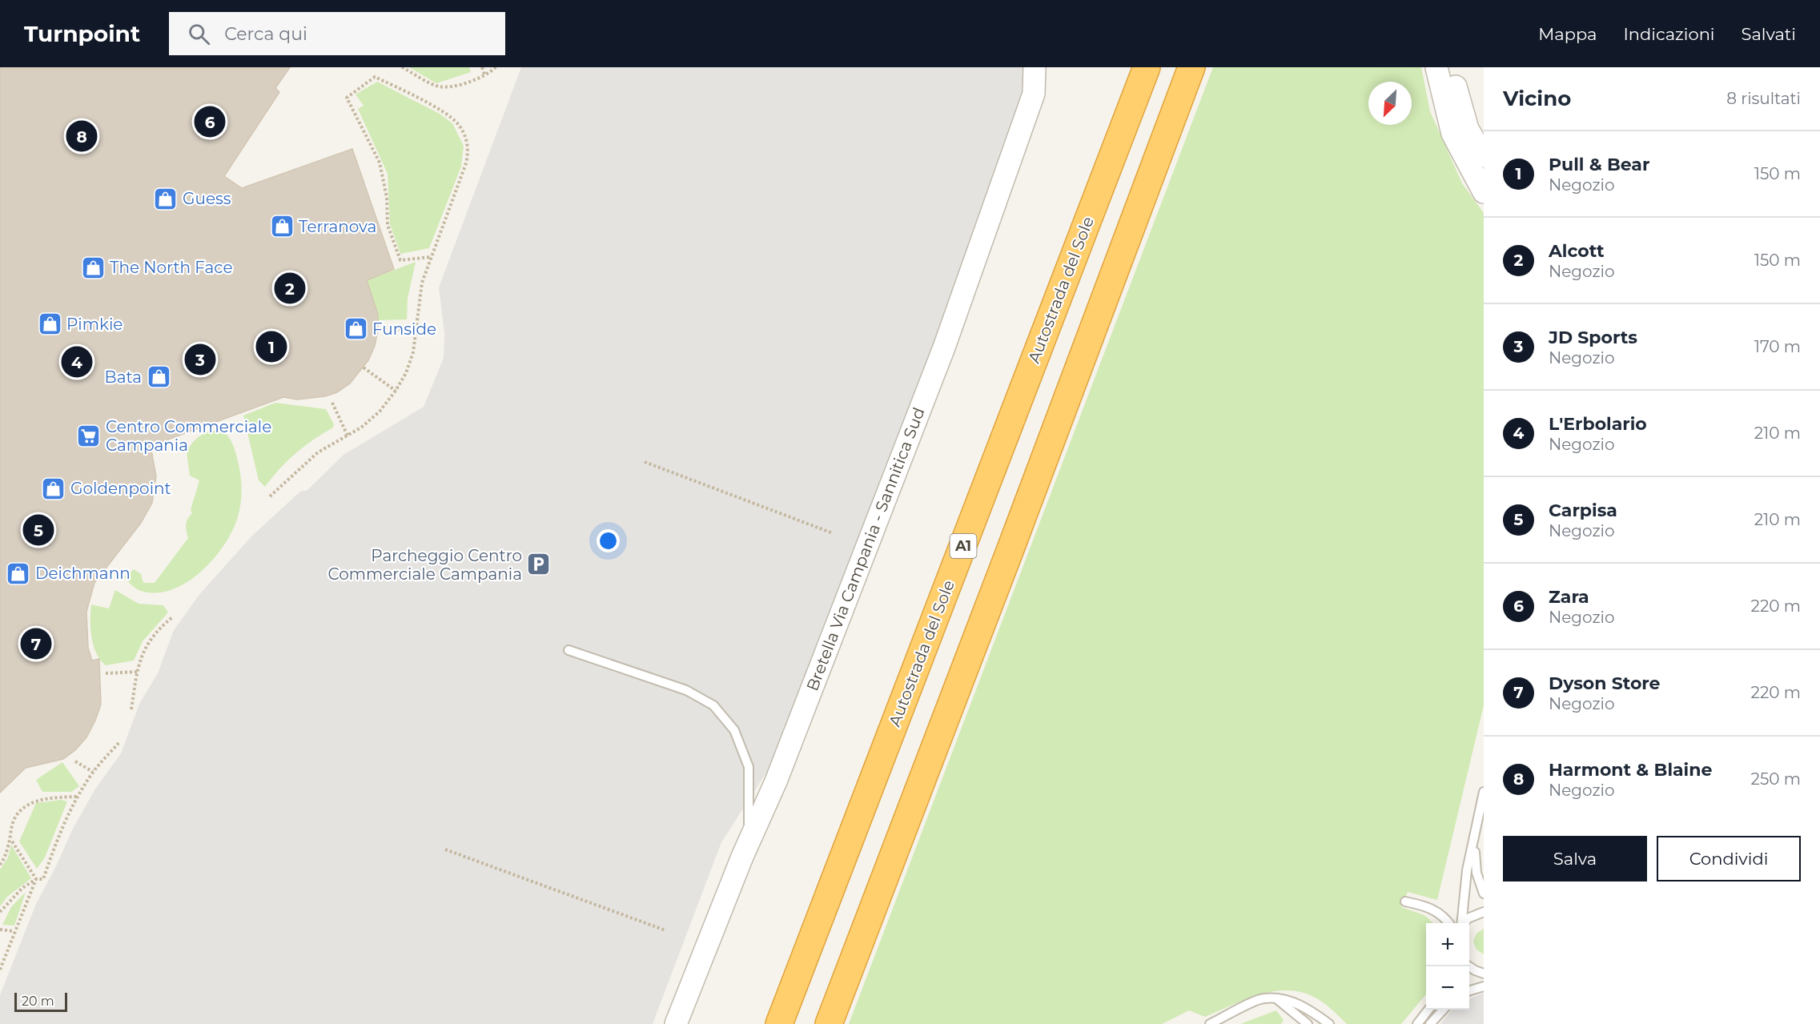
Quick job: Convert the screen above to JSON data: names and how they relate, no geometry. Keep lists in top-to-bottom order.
{
  "streets": {
    "highway": ["Autostrada del Sole", "A1"],
    "street": ["Bretella Via Campania - Sannitica Sud"]
  },
  "places": {
    "shop": [
      "Guess",
      "Terranova",
      "The North Face",
      "Pimkie",
      "Funside",
      "Bata",
      "Goldenpoint",
      "Deichmann"
    ],
    "supermarket": ["Centro Commerciale Campania"],
    "parking": ["Parcheggio Centro Commerciale Campania"]
  },
  "scale_bar": "20 m",
  "north": "bottom left",
  "page": {
    "header": "Turnpoint",
    "search": "Cerca qui",
    "nav": ["Mappa", "Indicazioni", "Salvati"],
    "heading": ["Vicino", "8 risultati"],
    "pins": [
      "6",
      "8",
      "2",
      "1",
      "3",
      "4",
      "5",
      "7"
    ],
    "list": [
      {
        "mark": "1",
        "name": "Pull & Bear",
        "note": "Negozio",
        "value": "150 m"
      },
      {
        "mark": "2",
        "name": "Alcott",
        "note": "Negozio",
        "value": "150 m"
      },
      {
        "mark": "3",
        "name": "JD Sports",
        "note": "Negozio",
        "value": "170 m"
      },
      {
        "mark": "4",
        "name": "L'Erbolario",
        "note": "Negozio",
        "value": "210 m"
      },
      {
        "mark": "5",
        "name": "Carpisa",
        "note": "Negozio",
        "value": "210 m"
      },
      {
        "mark": "6",
        "name": "Zara",
        "note": "Negozio",
        "value": "220 m"
      },
      {
        "mark": "7",
        "name": "Dyson Store",
        "note": "Negozio",
        "value": "220 m"
      },
      {
        "mark": "8",
        "name": "Harmont & Blaine",
        "note": "Negozio",
        "value": "250 m"
      }
    ],
    "buttons": ["Salva", "Condividi"],
    "map_buttons": ["+", "−"],
    "scale": "20 m"
  }
}
